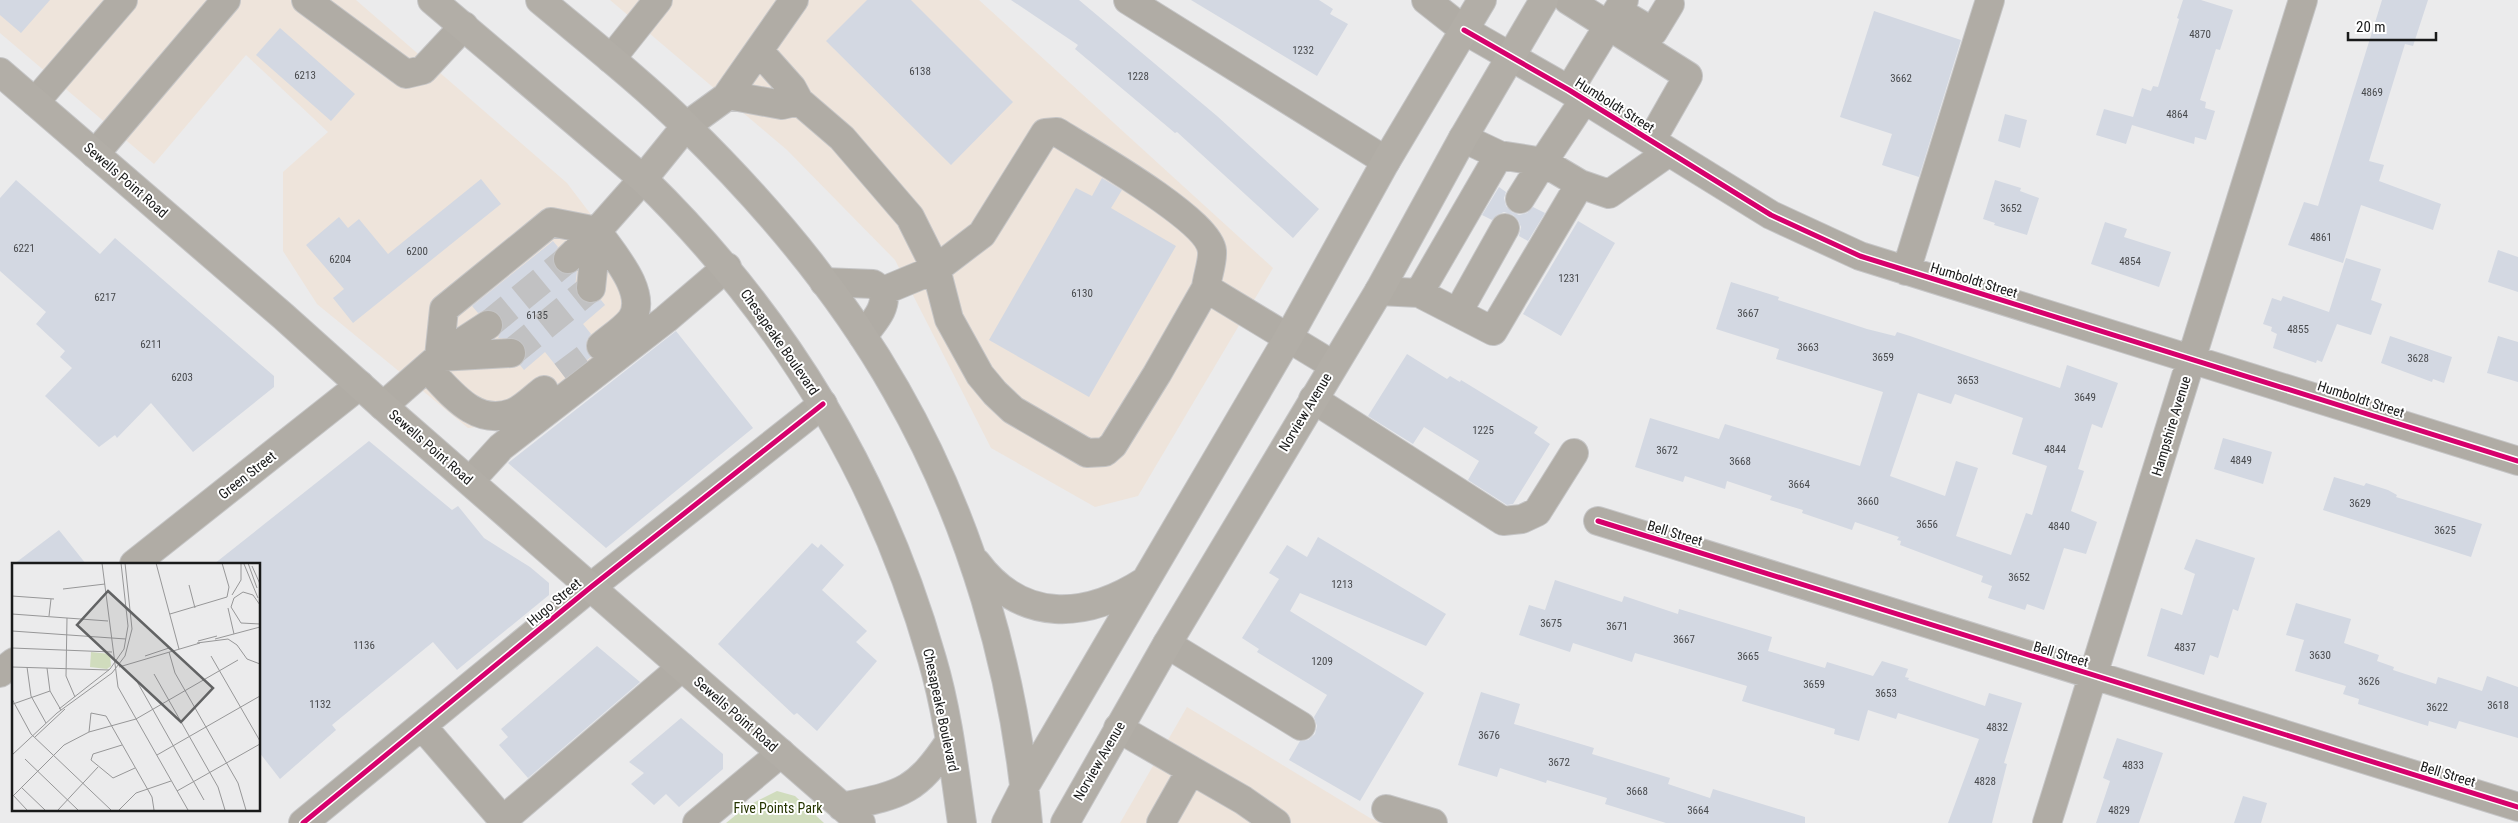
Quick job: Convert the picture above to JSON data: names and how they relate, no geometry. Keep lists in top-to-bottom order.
{
  "streets": {
    "main road": ["Sewells Point Road", "Chesapeake Boulevard", "Norview Avenue"],
    "street": [
      "Humboldt Street",
      "Hampshire Avenue",
      "Green Street",
      "Bell Street",
      "Hugo Street"
    ]
  },
  "crossings": [
    ["Humboldt Street", "Norview Avenue"],
    ["Humboldt Street", "Hampshire Avenue"],
    ["Sewells Point Road", "Green Street"],
    ["Sewells Point Road", "Hugo Street"],
    ["Chesapeake Boulevard", "Hugo Street"],
    ["Hampshire Avenue", "Bell Street"]
  ],
  "parks": ["Five Points Park"],
  "house_numbers": [
    "4870",
    "1232",
    "6138",
    "6213",
    "1228",
    "3662",
    "4869",
    "4864",
    "3652",
    "4861",
    "6221",
    "6200",
    "6204",
    "4854",
    "1231",
    "6130",
    "6217",
    "3667",
    "6135",
    "4855",
    "6211",
    "3663",
    "3659",
    "3628",
    "6203",
    "3653",
    "3649",
    "1225",
    "4844",
    "3672",
    "4849",
    "3668",
    "3664",
    "3660",
    "3629",
    "3656",
    "4840",
    "3625",
    "3652",
    "1213",
    "3675",
    "3671",
    "3667",
    "1136",
    "4837",
    "3630",
    "3665",
    "1209",
    "3626",
    "3659",
    "3653",
    "1132",
    "3618",
    "3622",
    "4832",
    "3676",
    "3672",
    "4833",
    "4828",
    "3668",
    "3664",
    "4829"
  ],
  "scale_bar": "20 m"
}
